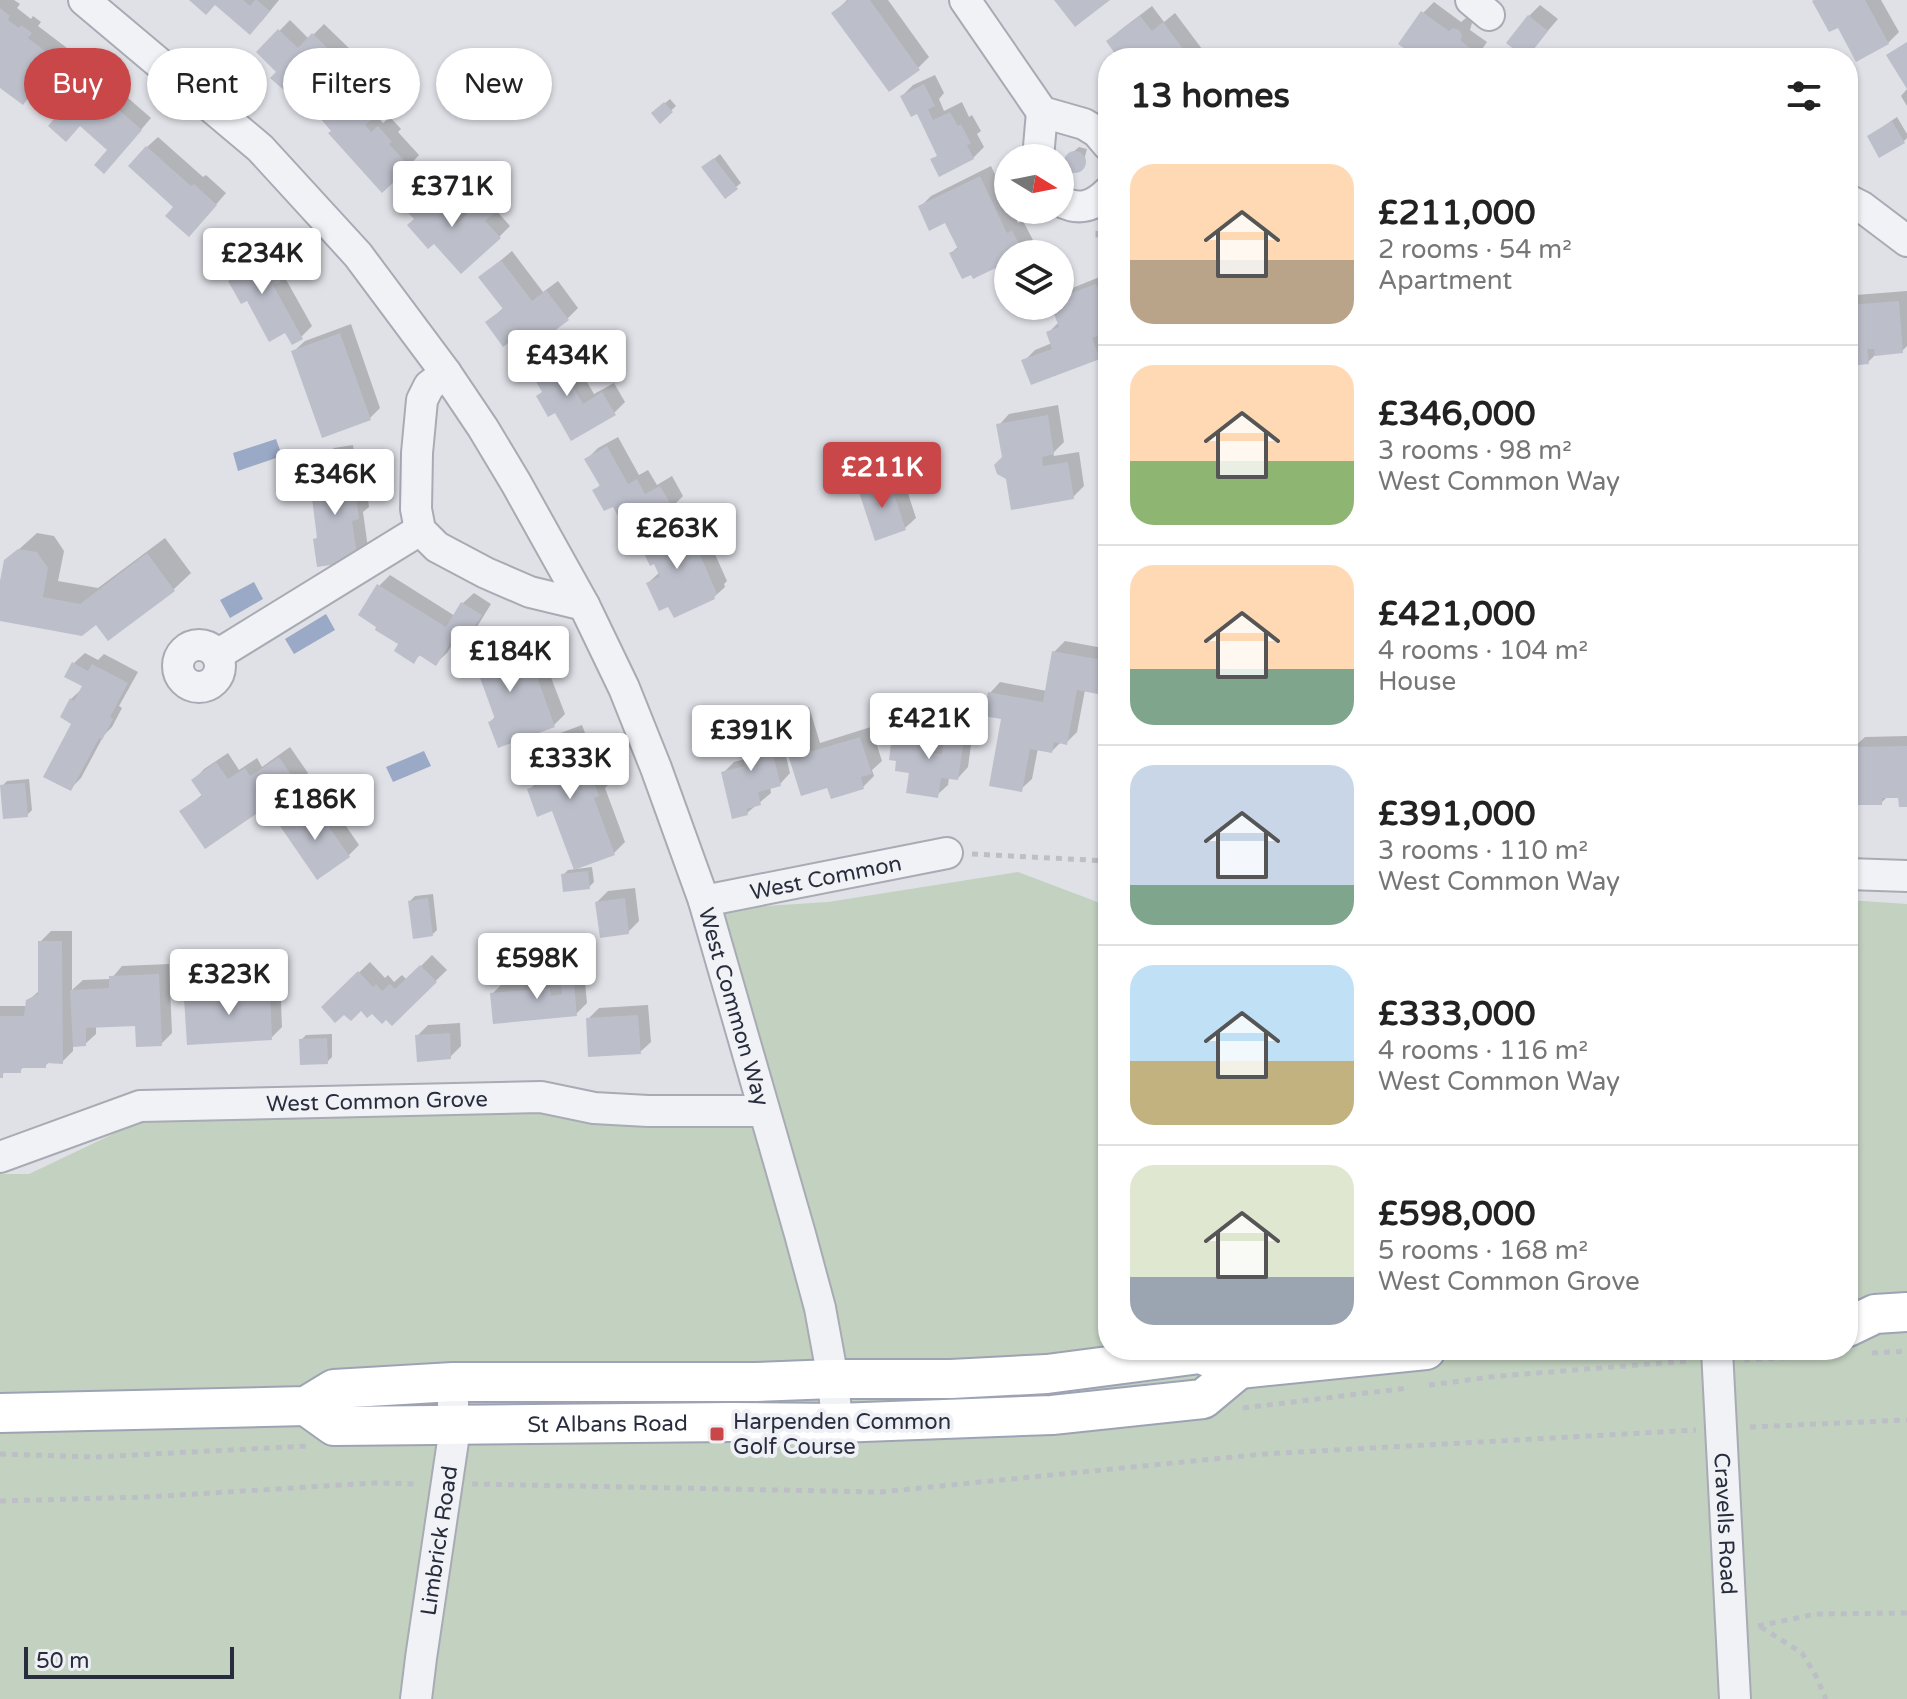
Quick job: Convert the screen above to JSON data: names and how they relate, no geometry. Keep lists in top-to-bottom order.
{
  "streets": {
    "main road": ["St Albans Road"],
    "street": [
      "West Common",
      "West Common Way",
      "West Common Grove",
      "Cravells Road",
      "Limbrick Road"
    ]
  },
  "crossings": [
    ["West Common", "West Common Way"],
    ["West Common Way", "West Common Grove"],
    ["West Common Way", "St Albans Road"],
    ["St Albans Road", "Limbrick Road"]
  ],
  "places": {
    "transit": ["Harpenden Common Golf Course"]
  },
  "scale_bar": "50 m",
  "north": "right",
  "page": {
    "chip": [
      "Buy",
      "Rent",
      "Filters",
      "New"
    ],
    "heading": "13 homes",
    "list": [
      {
        "name": "£211,000",
        "note": "2 rooms · 54 m² · Apartment"
      },
      {
        "name": "£346,000",
        "note": "3 rooms · 98 m² · West Common Way"
      },
      {
        "name": "£421,000",
        "note": "4 rooms · 104 m² · House"
      },
      {
        "name": "£391,000",
        "note": "3 rooms · 110 m² · West Common Way"
      },
      {
        "name": "£333,000",
        "note": "4 rooms · 116 m² · West Common Way"
      },
      {
        "name": "£598,000",
        "note": "5 rooms · 168 m² · West Common Grove"
      }
    ],
    "price": [
      "£371K",
      "£234K",
      "£434K",
      "£211K",
      "£346K",
      "£263K",
      "£184K",
      "£421K",
      "£391K",
      "£333K",
      "£186K",
      "£598K",
      "£323K"
    ],
    "scale": "50 m"
  }
}
